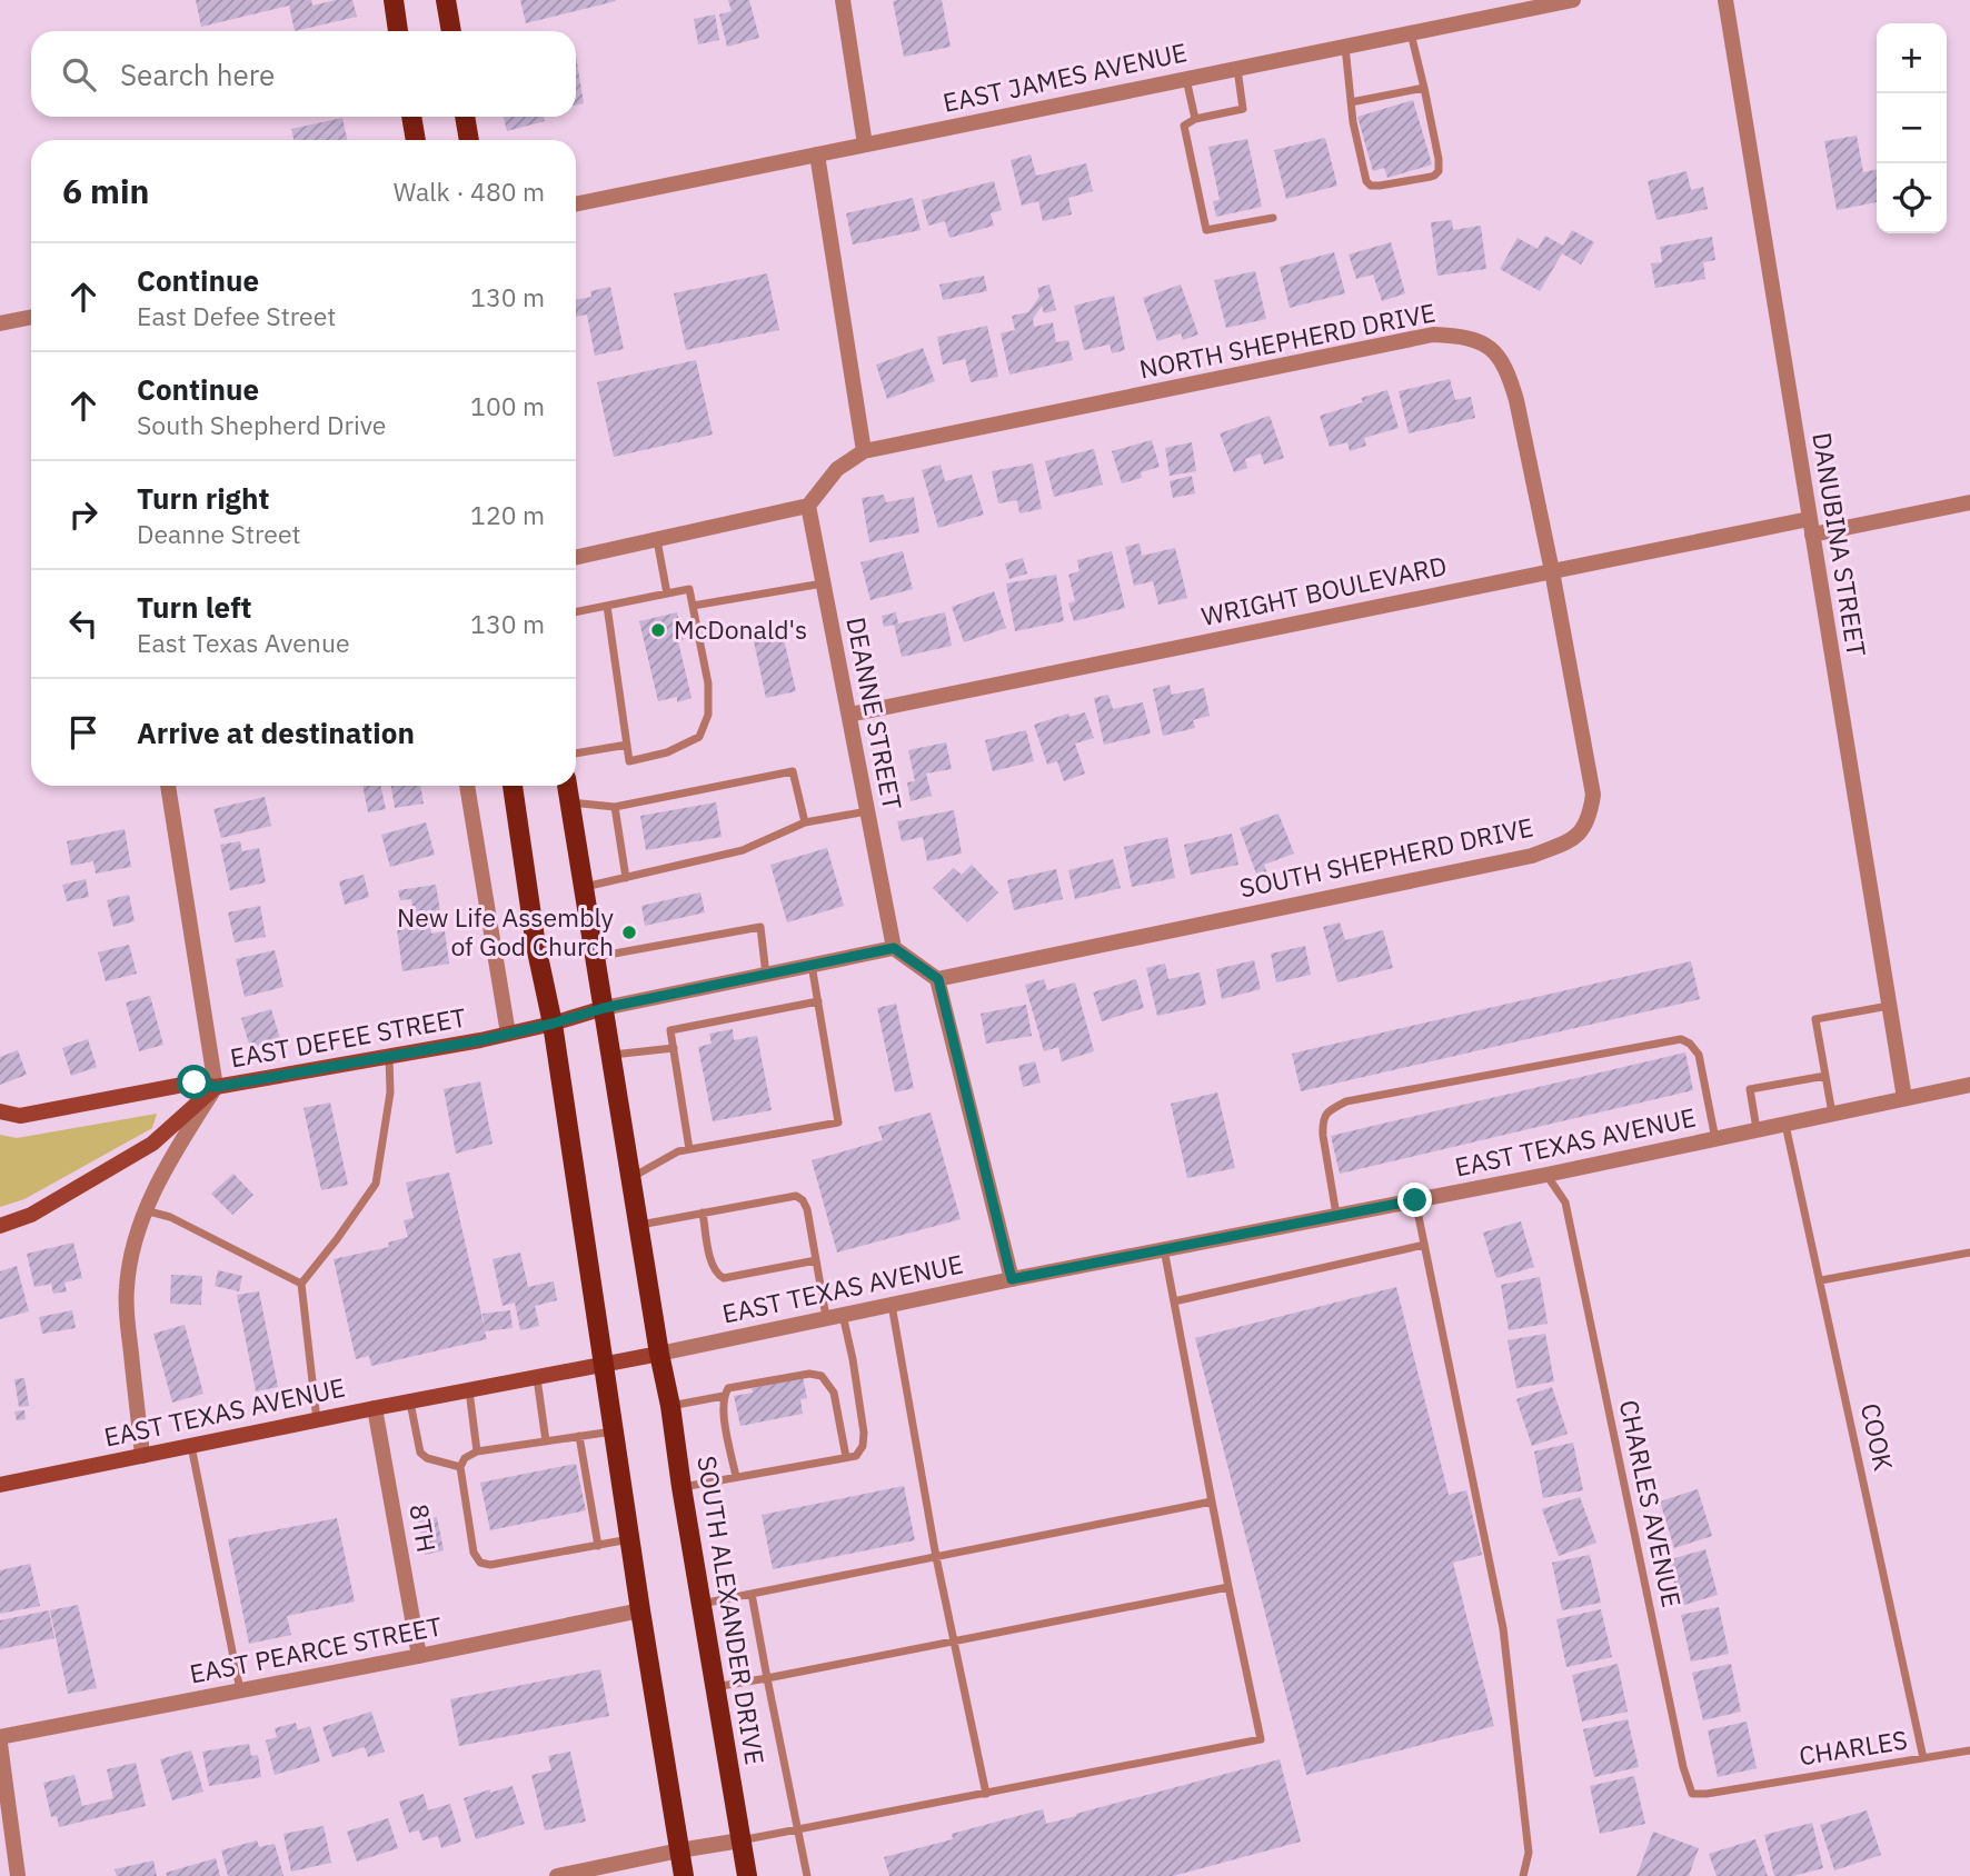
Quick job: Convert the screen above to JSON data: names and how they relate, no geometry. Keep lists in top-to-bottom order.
{
  "streets": {
    "main road": ["EAST DEFEE STREET", "EAST TEXAS AVENUE", "SOUTH ALEXANDER DRIVE"],
    "street": [
      "EAST JAMES AVENUE",
      "NORTH SHEPHERD DRIVE",
      "DANUBINA STREET",
      "WRIGHT BOULEVARD",
      "DEANNE STREET",
      "SOUTH SHEPHERD DRIVE",
      "8TH",
      "EAST PEARCE STREET"
    ],
    "lane": ["COOK", "CHARLES AVENUE", "CHARLES"]
  },
  "crossings": [
    ["NORTH SHEPHERD DRIVE", "WRIGHT BOULEVARD"],
    ["NORTH SHEPHERD DRIVE", "SOUTH SHEPHERD DRIVE"],
    ["DANUBINA STREET", "WRIGHT BOULEVARD"],
    ["DANUBINA STREET", "EAST TEXAS AVENUE"],
    ["WRIGHT BOULEVARD", "DEANNE STREET"],
    ["WRIGHT BOULEVARD", "SOUTH SHEPHERD DRIVE"],
    ["EAST DEFEE STREET", "SOUTH ALEXANDER DRIVE"],
    ["EAST TEXAS AVENUE", "COOK"],
    ["EAST TEXAS AVENUE", "CHARLES AVENUE"],
    ["EAST TEXAS AVENUE", "8TH"],
    ["EAST TEXAS AVENUE", "SOUTH ALEXANDER DRIVE"],
    ["COOK", "CHARLES"],
    ["CHARLES AVENUE", "CHARLES"],
    ["8TH", "EAST PEARCE STREET"]
  ],
  "places": ["McDonald's", "New Life Assembly of God Church"],
  "page": {
    "map_buttons": ["+", "−"],
    "search": "Search here",
    "heading": ["6 min", "Walk · 480 m"],
    "list": [
      ["Continue", "East Defee Street", "130 m"],
      ["Continue", "South Shepherd Drive", "100 m"],
      ["Turn right", "Deanne Street", "120 m"],
      ["Turn left", "East Texas Avenue", "130 m"],
      "Arrive at destination"
    ]
  }
}
